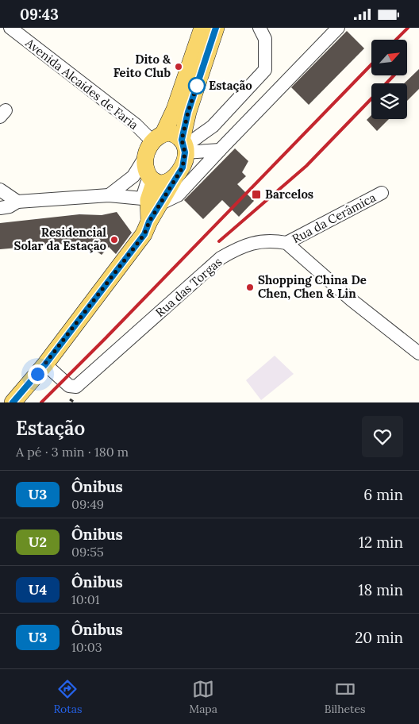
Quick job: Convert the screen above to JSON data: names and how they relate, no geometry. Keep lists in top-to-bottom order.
{
  "streets": {
    "street": ["Avenida Alcaides de Faria", "Rua da Cerâmica", "Rua das Torgas"]
  },
  "crossings": [
    ["Rua da Cerâmica", "Rua das Torgas"]
  ],
  "places": {
    "other": [
      "Dito & Feito Club",
      "Estação",
      "Residencial Solar da Estação",
      "Shopping China De Chen, Chen & Lin"
    ],
    "transit": ["Barcelos"]
  },
  "lines": ["bus line U3"],
  "north": "top right",
  "page": {
    "status": "09:43",
    "heading": ["Estação", "A pé · 3 min · 180 m"],
    "list": [
      {
        "mark": "U3",
        "name": "Ônibus",
        "note": "09:49",
        "value": "6 min"
      },
      {
        "mark": "U2",
        "name": "Ônibus",
        "note": "09:55",
        "value": "12 min"
      },
      {
        "mark": "U4",
        "name": "Ônibus",
        "note": "10:01",
        "value": "18 min"
      },
      {
        "mark": "U3",
        "name": "Ônibus",
        "note": "10:03",
        "value": "20 min"
      }
    ],
    "tabs": ["Rotas", "Mapa", "Bilhetes"]
  }
}
